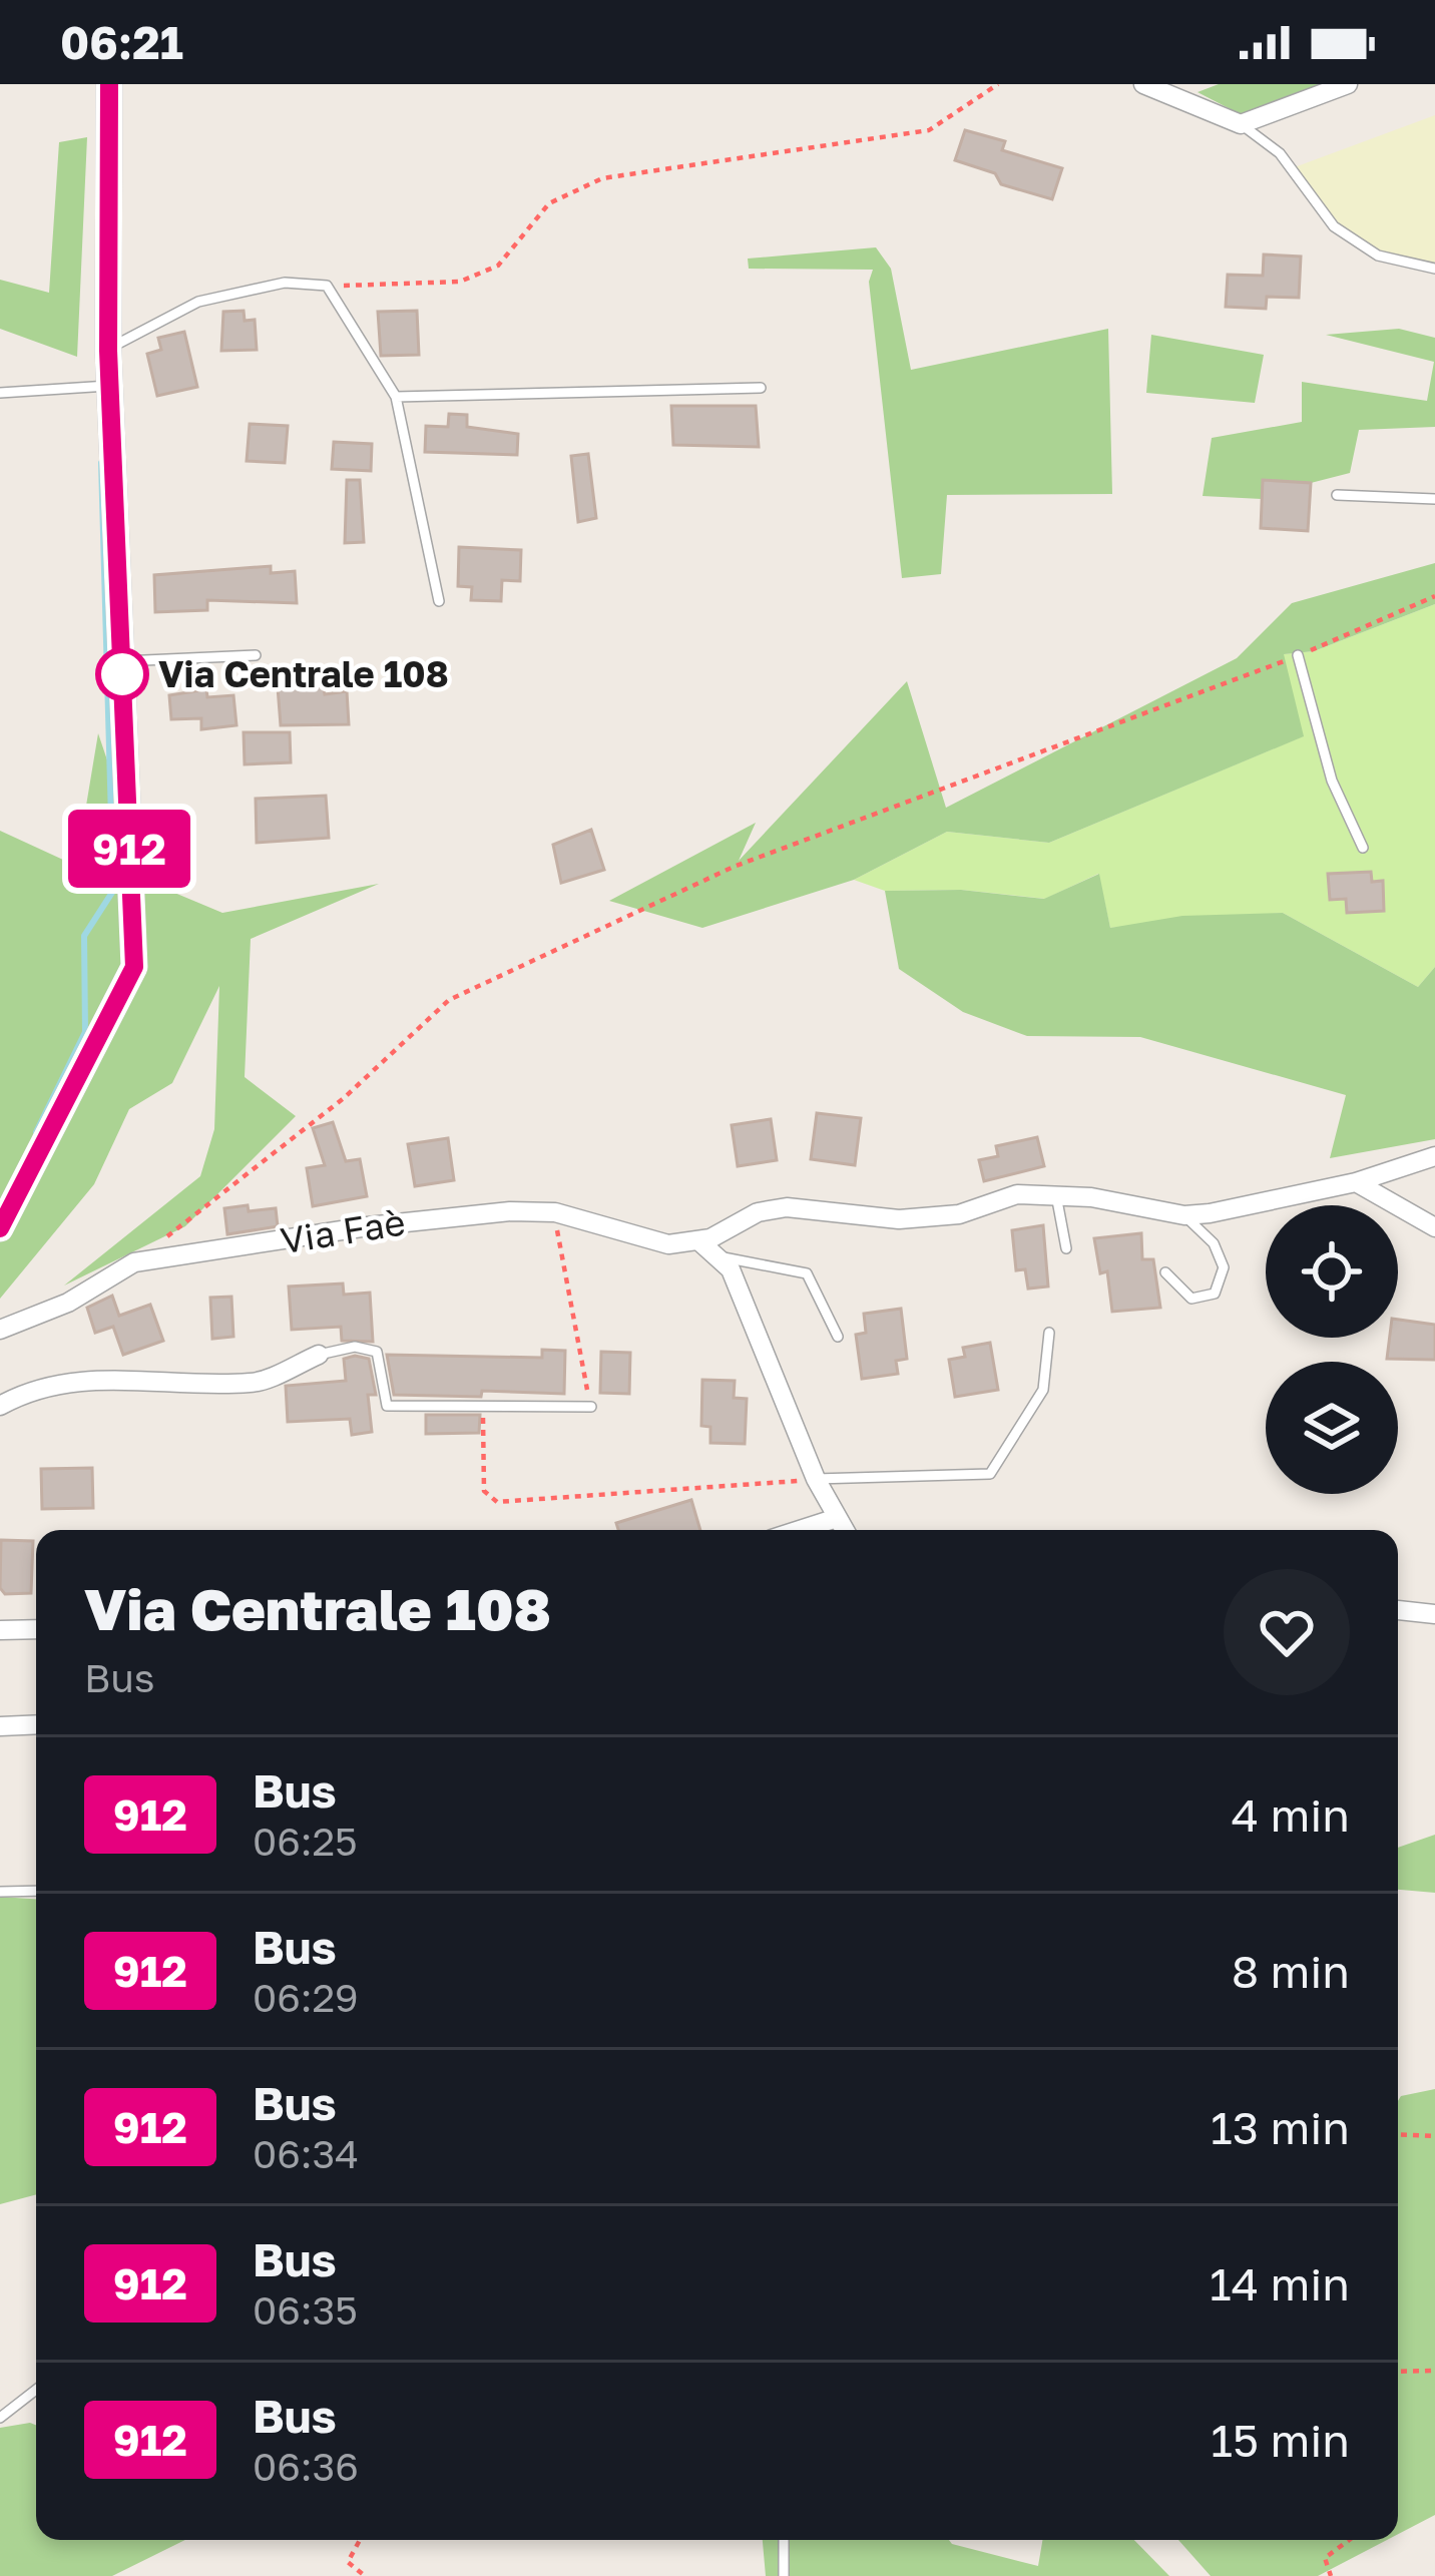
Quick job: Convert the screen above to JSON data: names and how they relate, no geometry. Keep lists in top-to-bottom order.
{
  "streets": {
    "street": ["Via Faè"]
  },
  "places": ["Via Centrale 108"],
  "lines": ["bus line 912"],
  "page": {
    "status": "06:21",
    "on_map": "912",
    "heading": ["Via Centrale 108", "Bus"],
    "list": [
      {
        "mark": "912",
        "name": "Bus",
        "note": "06:25",
        "value": "4 min"
      },
      {
        "mark": "912",
        "name": "Bus",
        "note": "06:29",
        "value": "8 min"
      },
      {
        "mark": "912",
        "name": "Bus",
        "note": "06:34",
        "value": "13 min"
      },
      {
        "mark": "912",
        "name": "Bus",
        "note": "06:35",
        "value": "14 min"
      },
      {
        "mark": "912",
        "name": "Bus",
        "note": "06:36",
        "value": "15 min"
      }
    ]
  }
}
